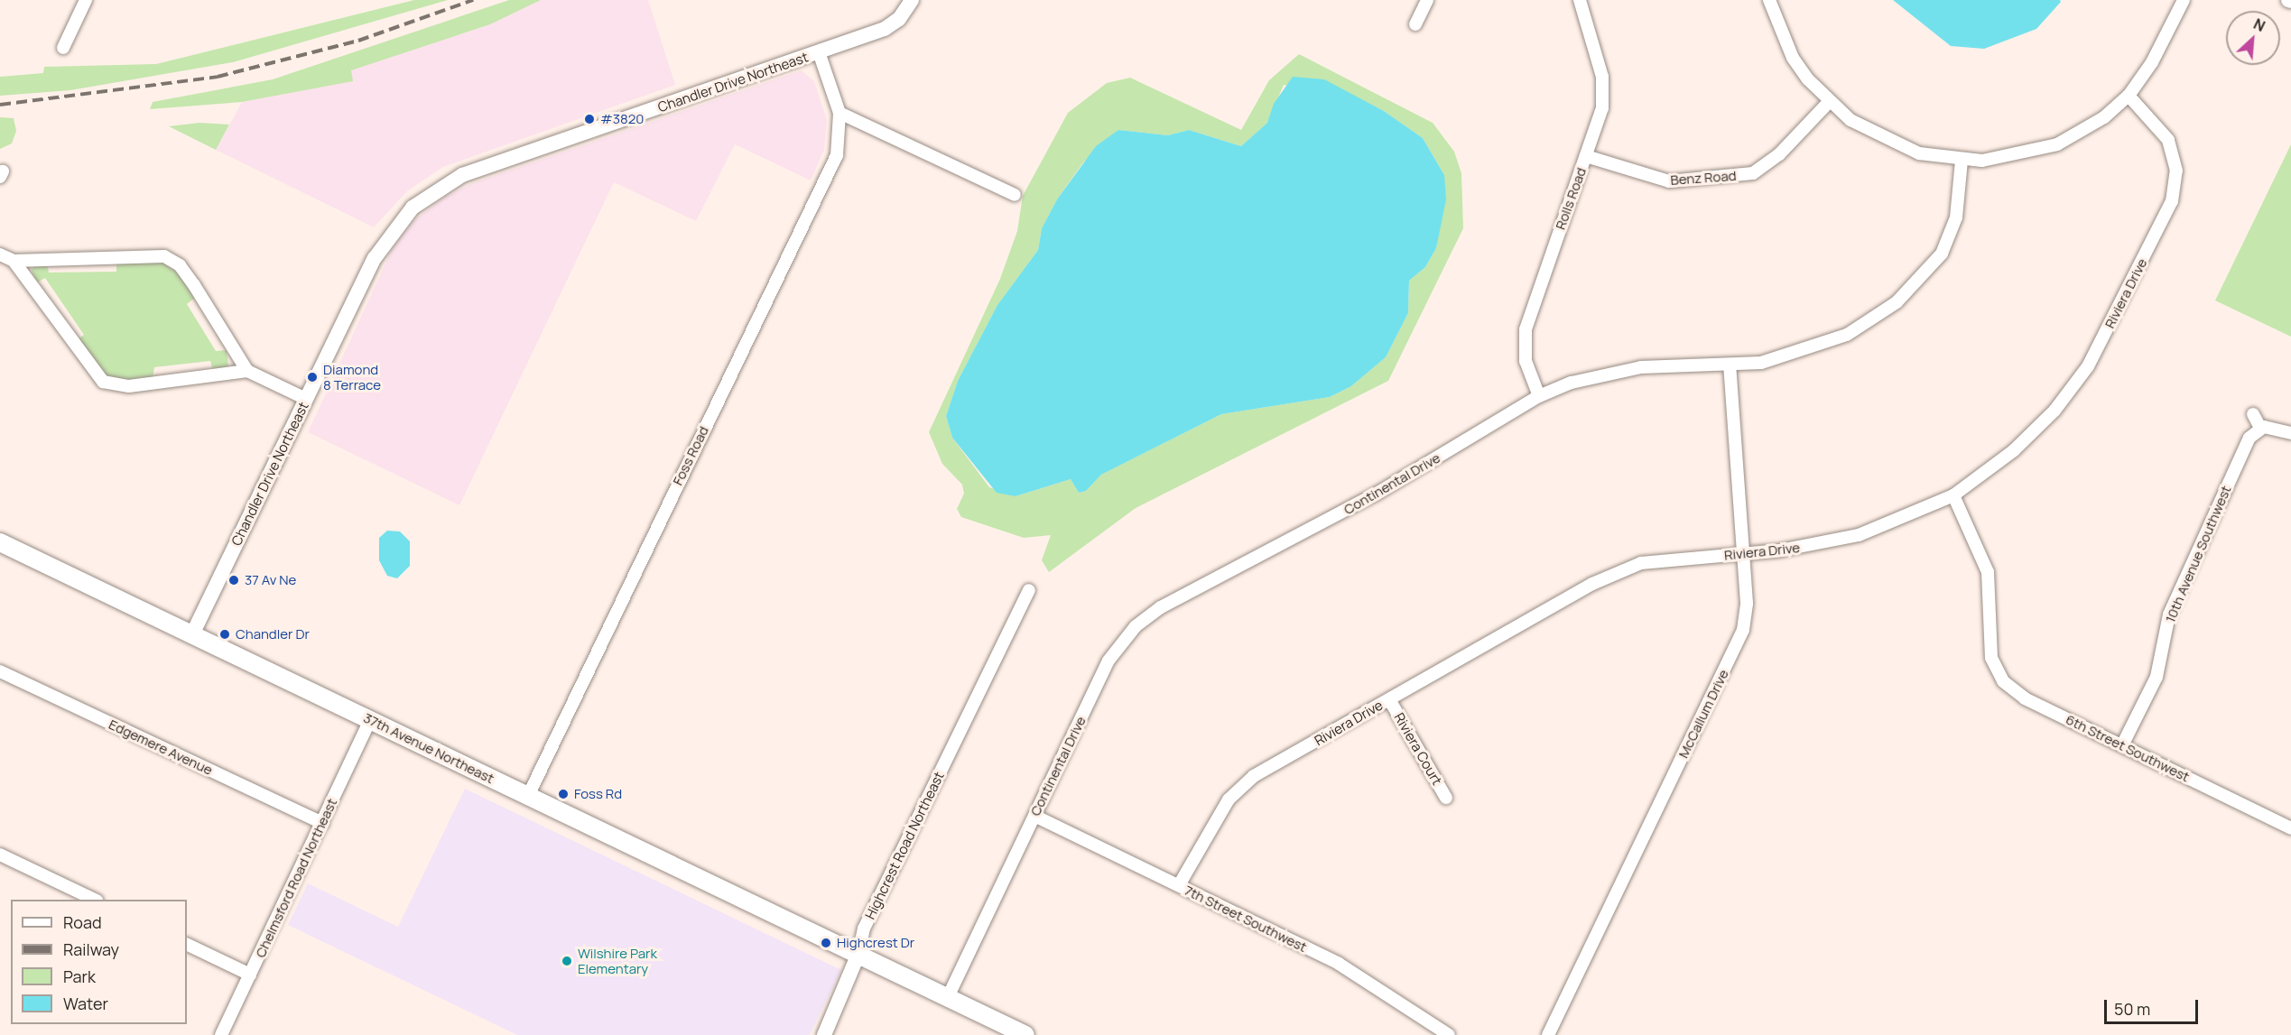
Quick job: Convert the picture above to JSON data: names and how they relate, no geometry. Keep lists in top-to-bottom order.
{
  "streets": {
    "main road": ["37th Avenue Northeast"],
    "street": [
      "Chandler Drive Northeast",
      "Benz Road",
      "Rolls Road",
      "Riviera Drive",
      "Foss Road",
      "Continental Drive",
      "10th Avenue Southwest",
      "McCallum Drive",
      "Edgemere Avenue",
      "6th Street Southwest",
      "Riviera Court",
      "Highcrest Road Northeast",
      "Chelmsford Road Northeast",
      "7th Street Southwest"
    ]
  },
  "crossings": [
    ["Chandler Drive Northeast", "Foss Road"],
    ["Chandler Drive Northeast", "37th Avenue Northeast"],
    ["Benz Road", "Rolls Road"],
    ["Rolls Road", "Continental Drive"],
    ["Riviera Drive", "McCallum Drive"],
    ["Riviera Drive", "6th Street Southwest"],
    ["Riviera Drive", "Riviera Court"],
    ["Riviera Drive", "7th Street Southwest"],
    ["Foss Road", "37th Avenue Northeast"],
    ["Continental Drive", "McCallum Drive"],
    ["Continental Drive", "37th Avenue Northeast"],
    ["Continental Drive", "7th Street Southwest"],
    ["10th Avenue Southwest", "6th Street Southwest"],
    ["Edgemere Avenue", "Chelmsford Road Northeast"],
    ["37th Avenue Northeast", "Highcrest Road Northeast"],
    ["37th Avenue Northeast", "Chelmsford Road Northeast"]
  ],
  "places": [
    "#3820",
    "Diamond 8 Terrace",
    "37 Av Ne",
    "Chandler Dr",
    "Foss Rd",
    "Highcrest Dr",
    "Wilshire Park Elementary"
  ],
  "legend": [
    "Road",
    "Railway",
    "Park",
    "Water"
  ],
  "scale_bar": "50 m",
  "north": "top right"
}
